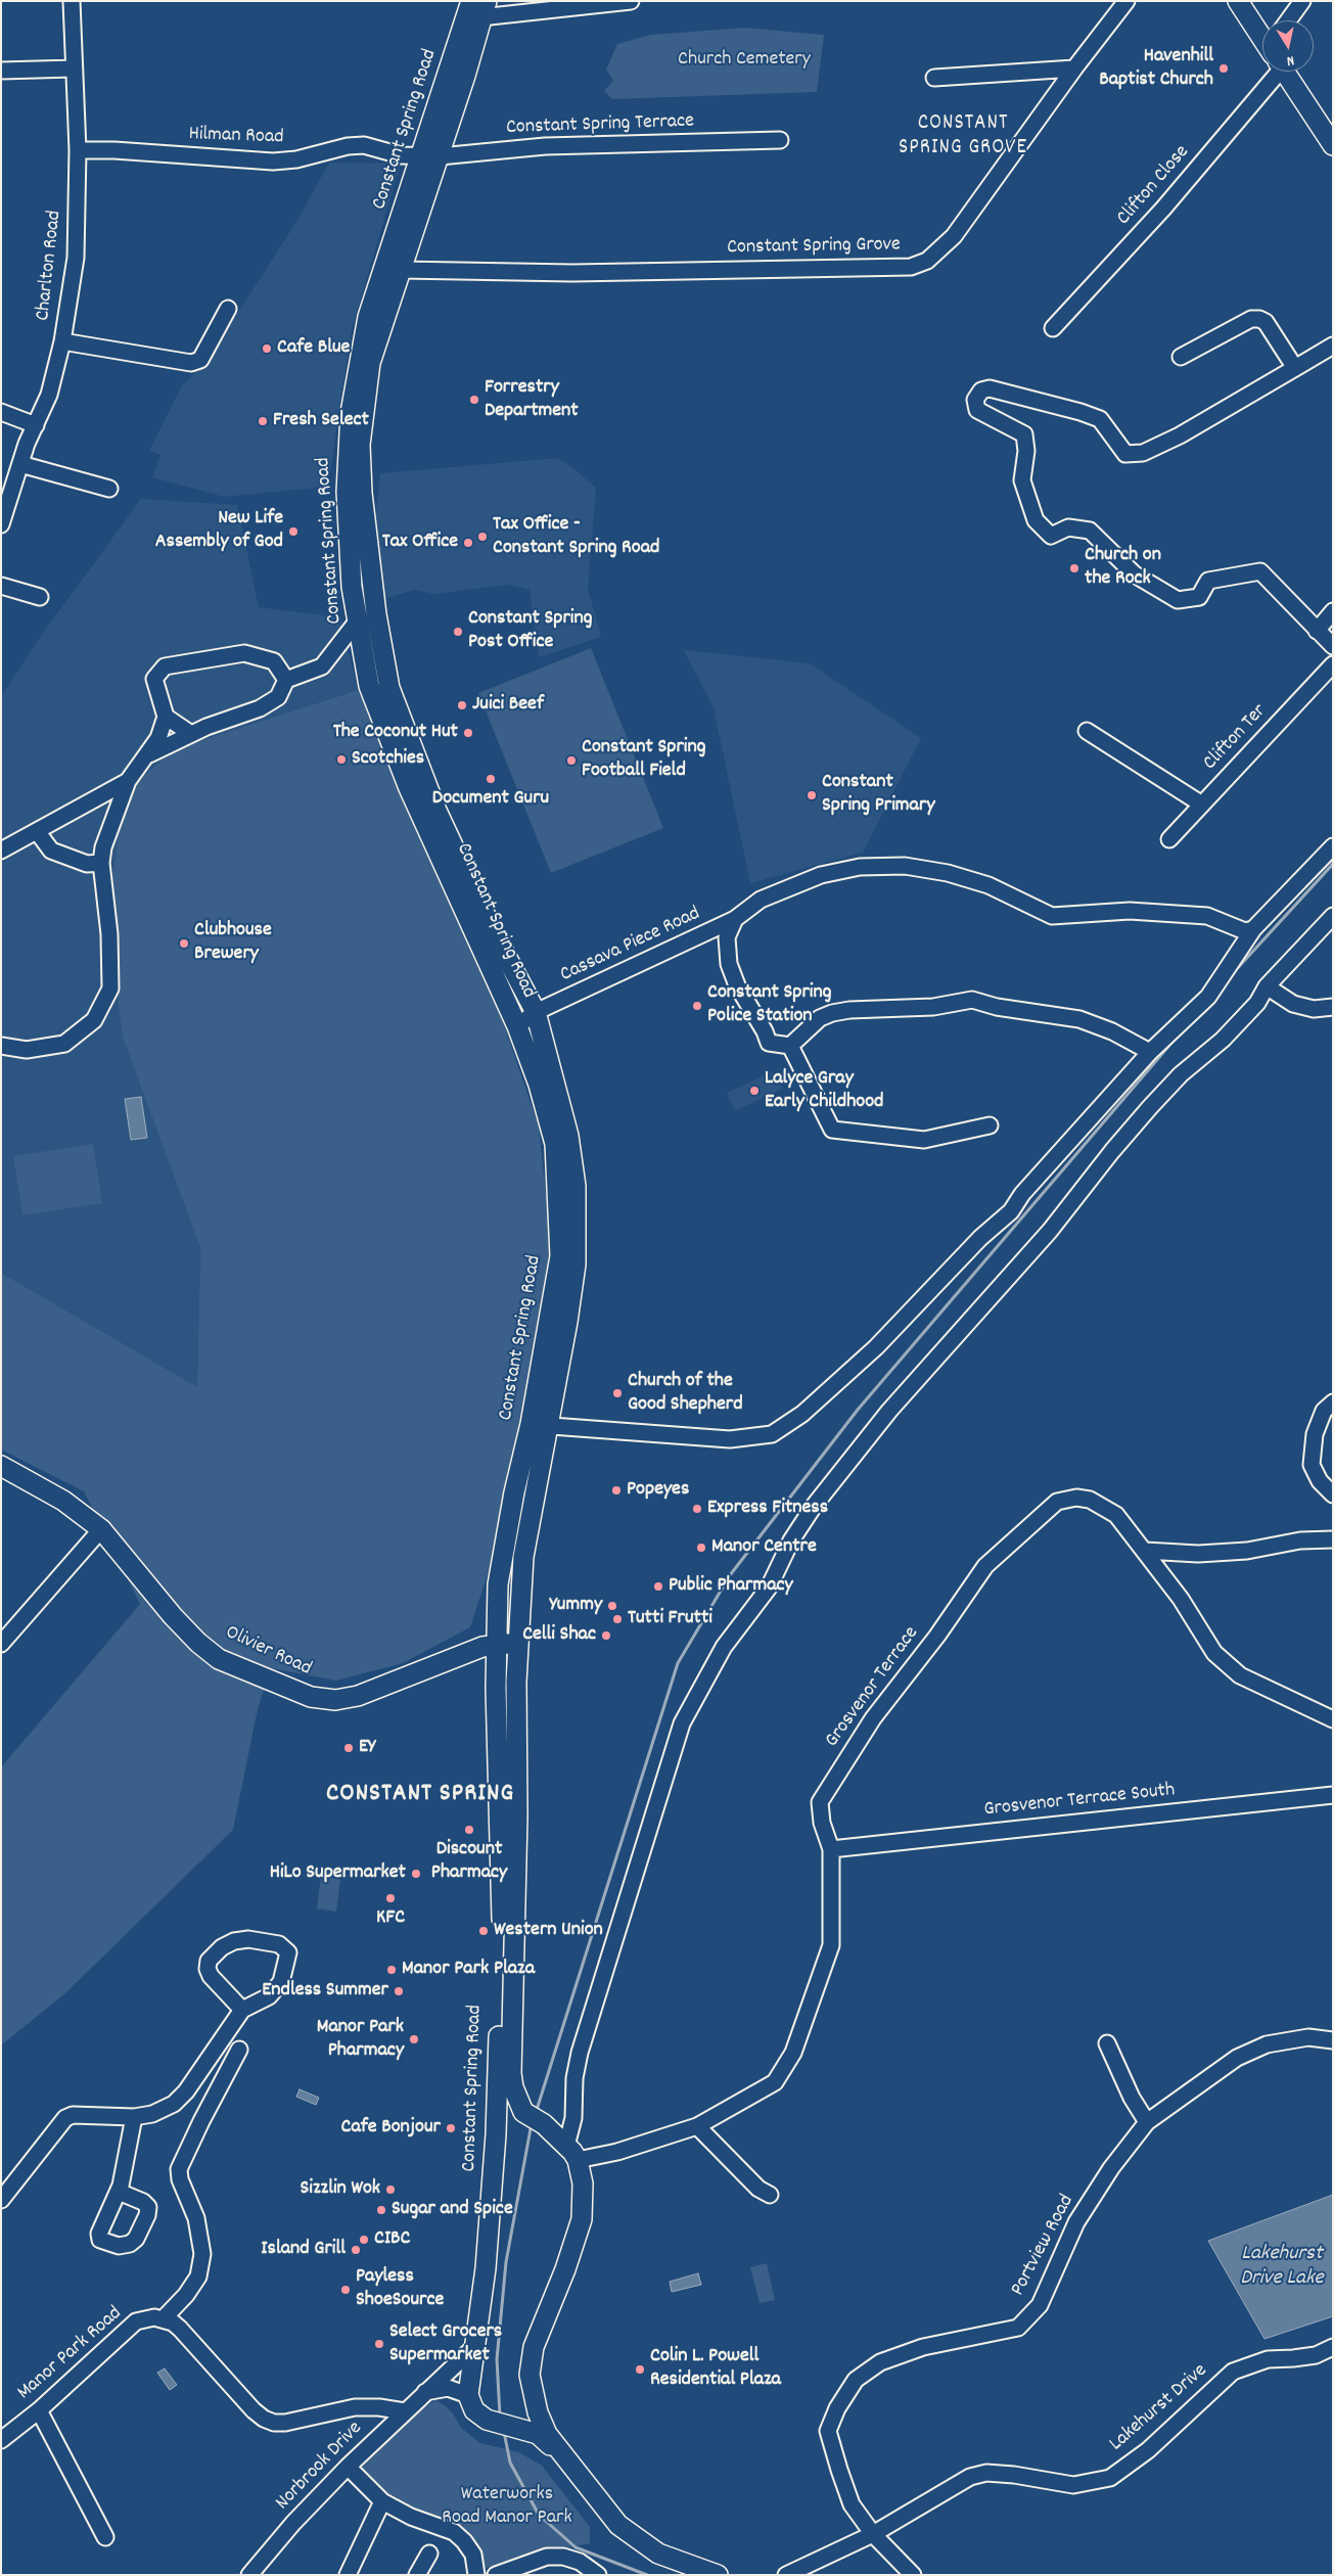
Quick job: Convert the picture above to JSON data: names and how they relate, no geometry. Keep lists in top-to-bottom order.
{
  "streets": {
    "main road": ["Constant Spring Road", "Olivier Road"],
    "street": [
      "Constant Spring Terrace",
      "Hilman Road",
      "Clifton Close",
      "Constant Spring Grove",
      "Charlton Road",
      "Clifton Ter",
      "Cassava Piece Road",
      "Grosvenor Terrace",
      "Grosvenor Terrace South",
      "Portview Road",
      "Manor Park Road",
      "Lakehurst Drive",
      "Norbrook Drive"
    ]
  },
  "crossings": [
    ["Constant Spring Terrace", "Constant Spring Road"],
    ["Constant Spring Terrace", "Hilman Road"],
    ["Constant Spring Road", "Hilman Road"],
    ["Constant Spring Road", "Constant Spring Grove"],
    ["Constant Spring Road", "Cassava Piece Road"],
    ["Constant Spring Road", "Olivier Road"],
    ["Constant Spring Road", "Grosvenor Terrace"],
    ["Constant Spring Road", "Norbrook Drive"],
    ["Hilman Road", "Charlton Road"],
    ["Grosvenor Terrace", "Grosvenor Terrace South"],
    ["Portview Road", "Lakehurst Drive"]
  ],
  "districts": ["CONSTANT SPRING GROVE", "CONSTANT SPRING"],
  "water": ["Lakehurst Drive Lake"],
  "parks": ["Church Cemetery", "Waterworks Road Manor Park"],
  "places": [
    "Havenhill Baptist Church",
    "Cafe Blue",
    "Forrestry Department",
    "Fresh Select",
    "New Life Assembly of God",
    "Tax Office - Constant Spring Road",
    "Tax Office",
    "Church on the Rock",
    "Constant Spring Post Office",
    "Juici Beef",
    "The Coconut Hut",
    "Scotchies",
    "Constant Spring Football Field",
    "Document Guru",
    "Constant Spring Primary",
    "Clubhouse Brewery",
    "Constant Spring Police Station",
    "Lalyce Gray Early Childhood",
    "Church of the Good Shepherd",
    "Popeyes",
    "Express Fitness",
    "Manor Centre",
    "Public Pharmacy",
    "Yummy",
    "Tutti Frutti",
    "Celli Shac",
    "EY",
    "Discount Pharmacy",
    "HiLo Supermarket",
    "KFC",
    "Western Union",
    "Manor Park Plaza",
    "Endless Summer",
    "Manor Park Pharmacy",
    "Cafe Bonjour",
    "Sizzlin Wok",
    "Sugar and Spice",
    "CIBC",
    "Island Grill",
    "Payless ShoeSource",
    "Select Grocers Supermarket",
    "Colin L. Powell Residential Plaza"
  ],
  "north": "bottom"
}
